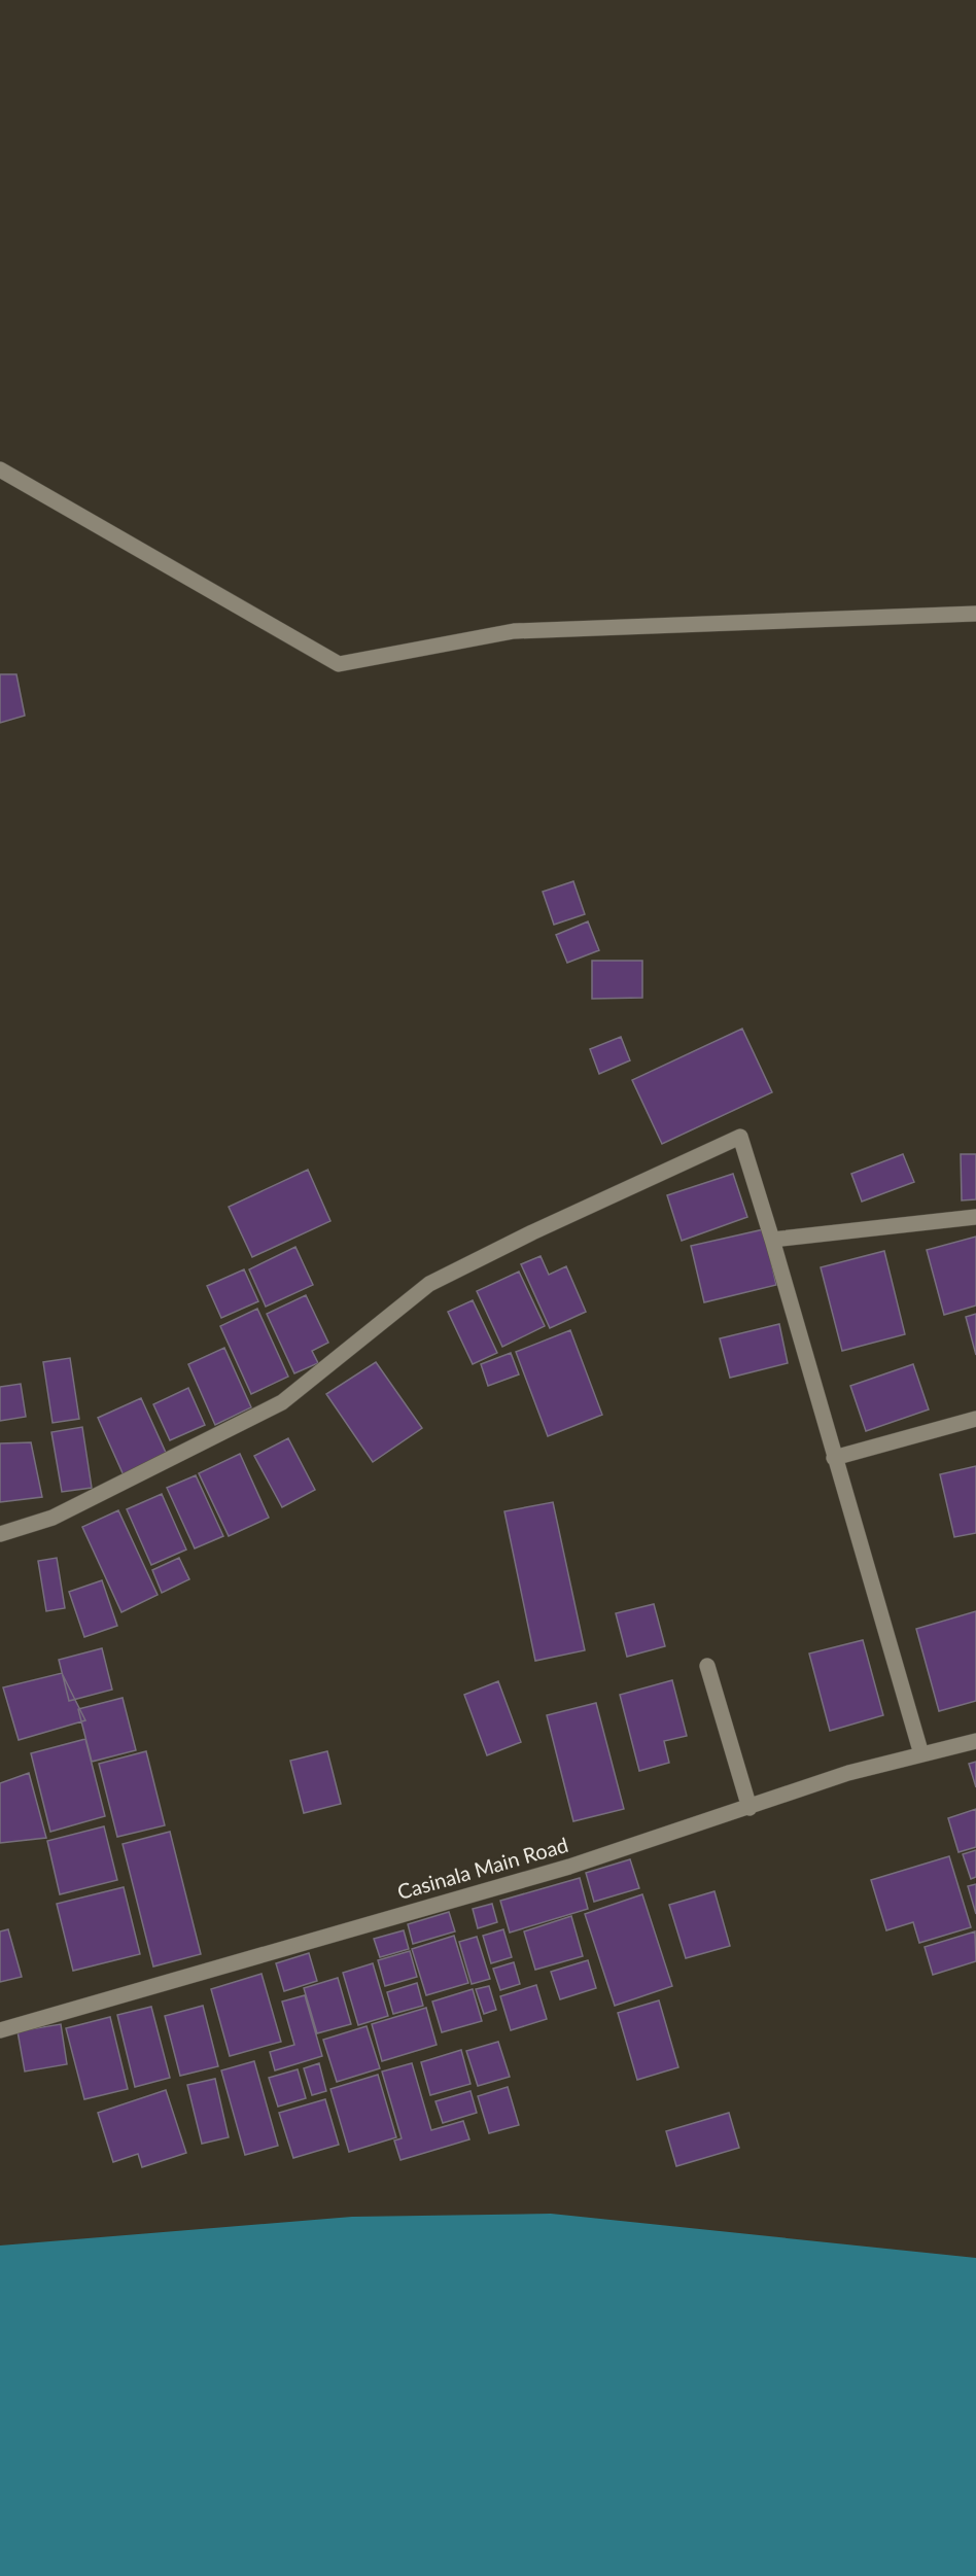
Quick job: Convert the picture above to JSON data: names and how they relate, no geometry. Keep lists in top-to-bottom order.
{
  "streets": {
    "street": ["Casinala Main Road"]
  }
}
